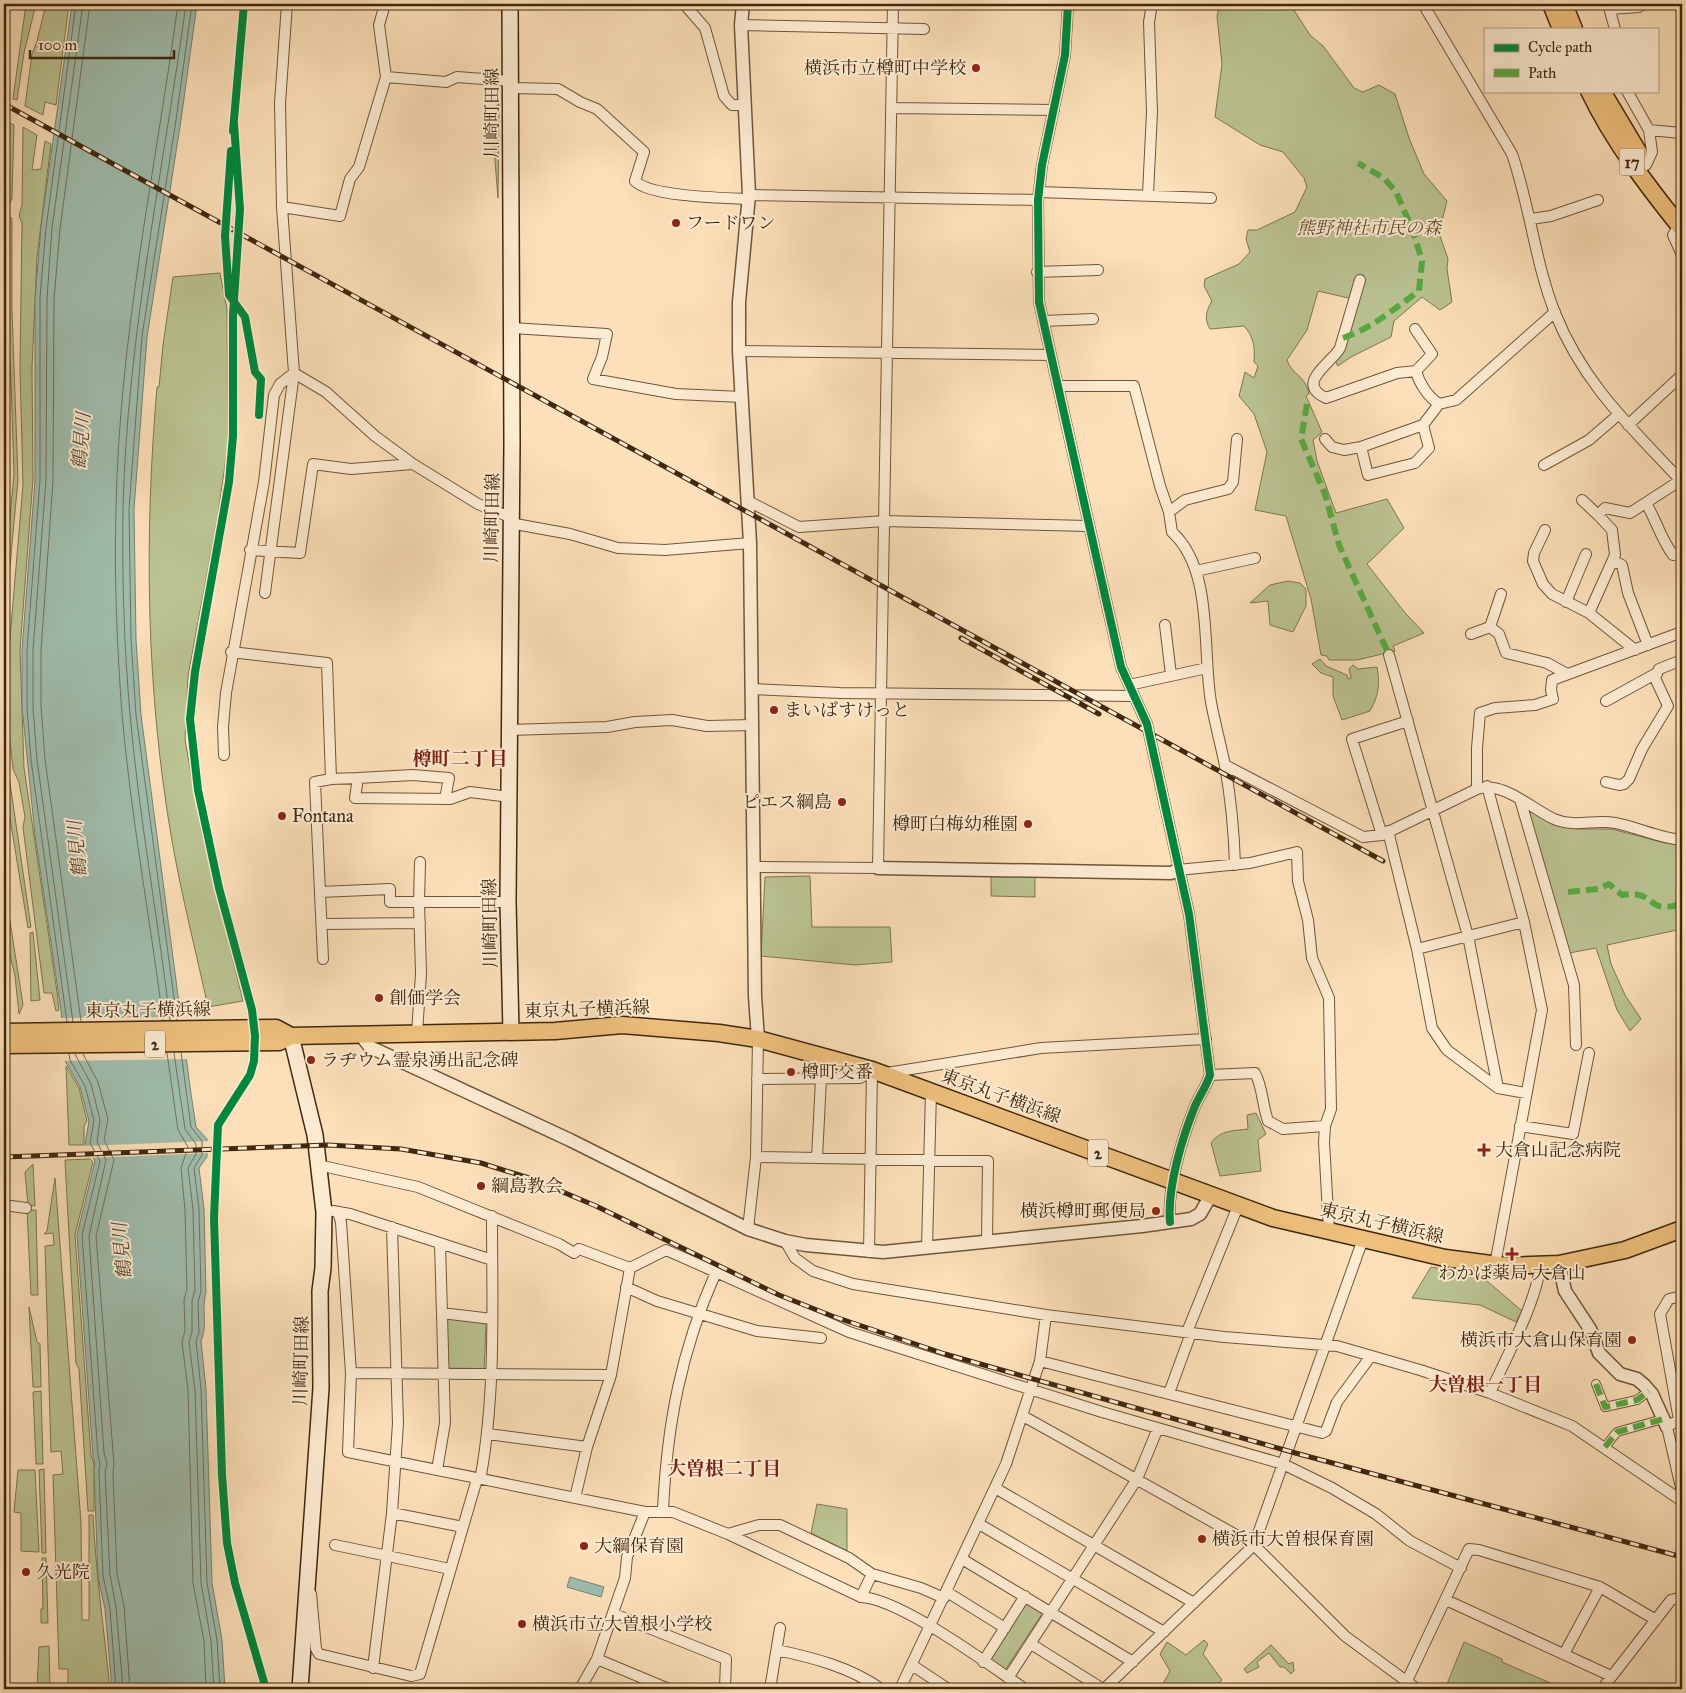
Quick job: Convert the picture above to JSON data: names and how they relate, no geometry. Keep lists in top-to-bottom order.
{
  "streets": {
    "main road": [
      "川崎町田線",
      "17",
      "東京丸子横浜線",
      "2"
    ]
  },
  "crossings": [
    ["川崎町田線", "東京丸子横浜線"]
  ],
  "districts": ["樽町二丁目", "大曽根一丁目", "大曽根二丁目"],
  "water": ["鶴見川"],
  "parks": ["熊野神社市民の森"],
  "places": {
    "other": [
      "横浜市立樽町中学校",
      "フードワン",
      "まいばすけっと",
      "ピエス綱島",
      "Fontana",
      "樽町白梅幼稚園",
      "創価学会",
      "ラヂウム霊泉湧出記念碑",
      "樽町交番",
      "綱島教会",
      "横浜樽町郵便局",
      "横浜市大倉山保育園",
      "横浜市大曽根保育園",
      "大綱保育園",
      "久光院",
      "横浜市立大曽根小学校"
    ],
    "health": ["大倉山記念病院", "わかば薬局 大倉山"]
  },
  "legend": ["Cycle path", "Path"],
  "scale_bar": "100 m"
}
